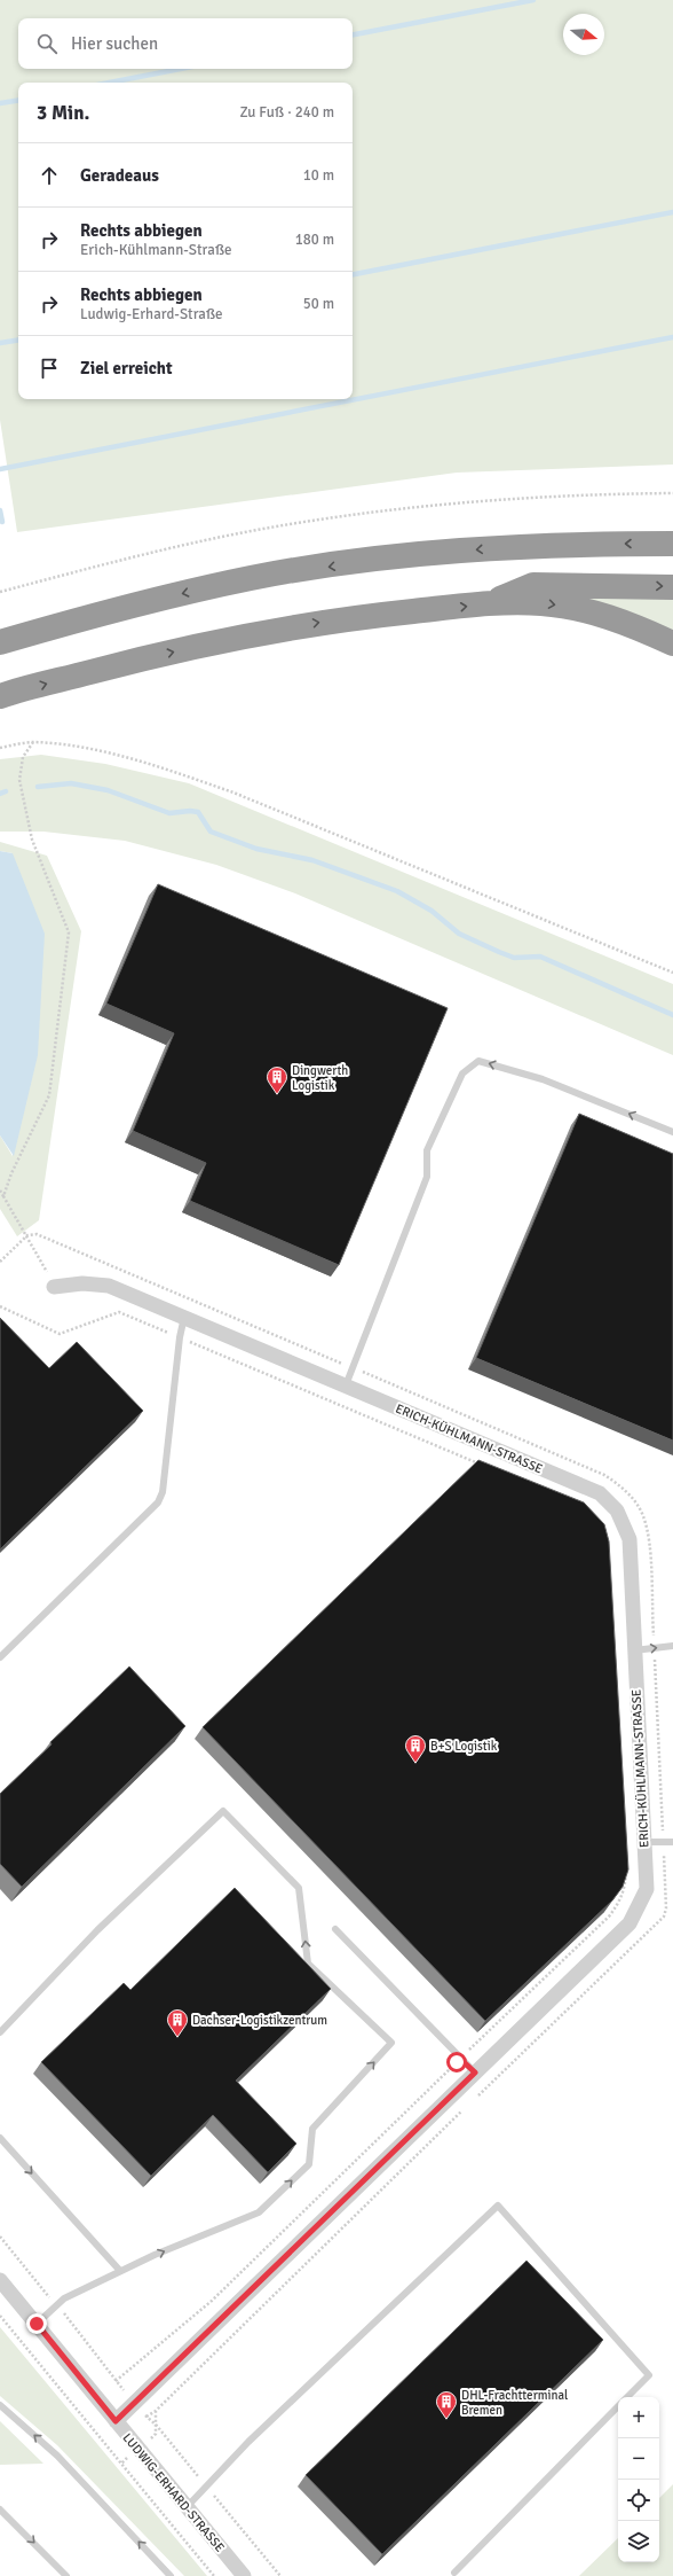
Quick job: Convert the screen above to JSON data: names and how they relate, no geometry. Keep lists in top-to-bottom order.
{
  "streets": {
    "street": ["ERICH-KÜHLMANN-STRASSE", "LUDWIG-ERHARD-STRASSE"]
  },
  "crossings": [
    ["ERICH-KÜHLMANN-STRASSE", "LUDWIG-ERHARD-STRASSE"]
  ],
  "places": {
    "building": [
      "Dingwerth Logistik",
      "B+S Logistik",
      "Dachser-Logistikzentrum",
      "DHL-Frachtterminal Bremen"
    ]
  },
  "north": "right",
  "page": {
    "search": "Hier suchen",
    "heading": ["3 Min.", "Zu Fuß · 240 m"],
    "list": [
      ["Geradeaus", "10 m"],
      ["Rechts abbiegen", "Erich-Kühlmann-Straße", "180 m"],
      ["Rechts abbiegen", "Ludwig-Erhard-Straße", "50 m"],
      "Ziel erreicht"
    ],
    "map_buttons": ["+", "−"]
  }
}
